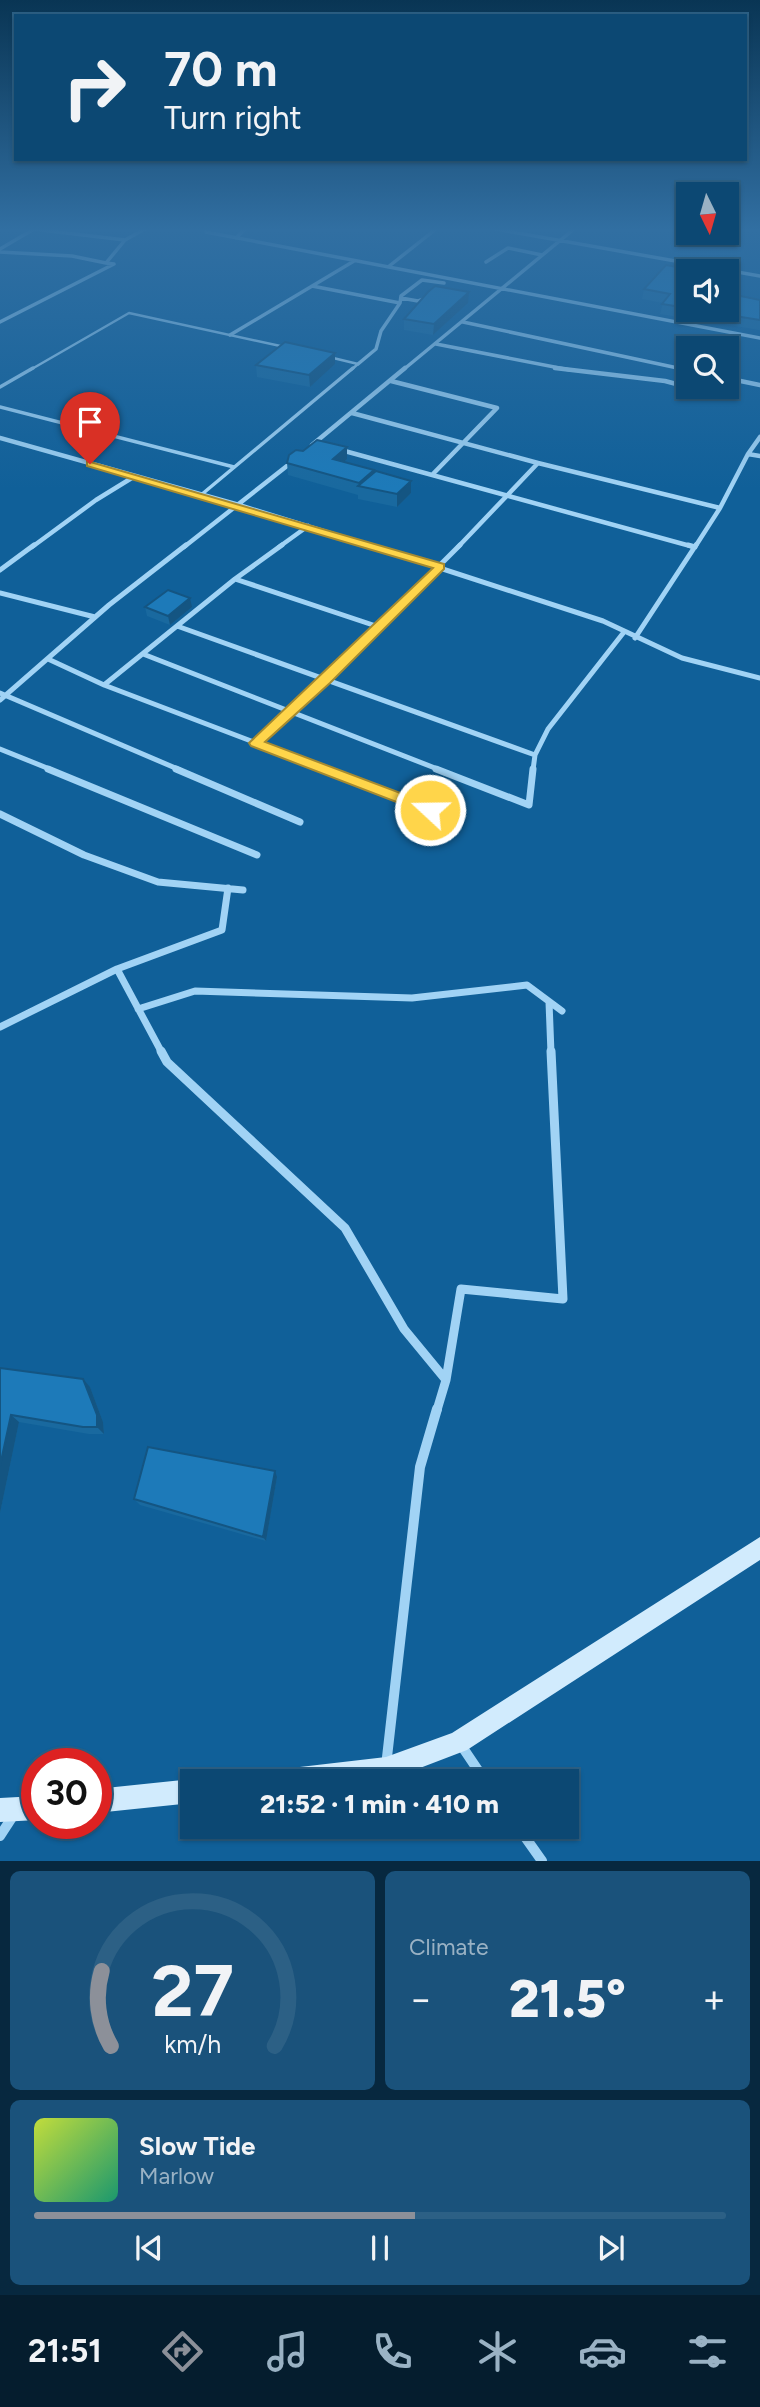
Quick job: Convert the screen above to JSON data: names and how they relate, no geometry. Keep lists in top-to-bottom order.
{
  "north": "bottom",
  "page": {
    "turn": ["70 m", "Turn right"],
    "limit": "30",
    "trip": "21:52 · 1 min · 410 m",
    "tile": "Climate",
    "heat": ["−", "21.5°", "+"],
    "song": ["Slow Tide", "Marlow"],
    "tabs": "21:51",
    "gauge": ["27", "km/h"]
  }
}
